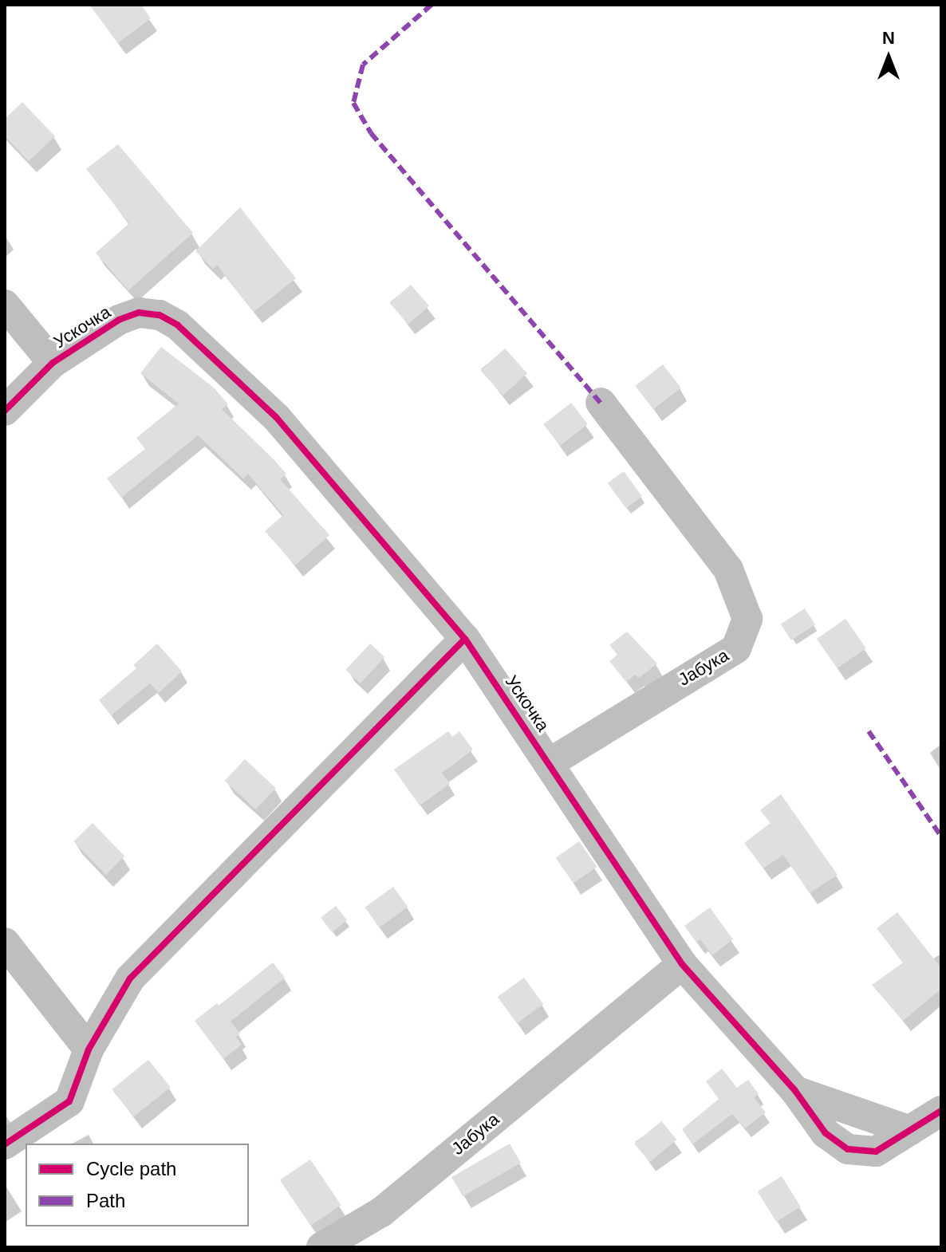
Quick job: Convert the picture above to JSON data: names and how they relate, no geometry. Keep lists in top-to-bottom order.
{
  "streets": {
    "street": ["Ускочка", "Јабука"]
  },
  "crossings": [
    ["Ускочка", "Јабука"]
  ],
  "legend": ["Cycle path", "Path"],
  "north": "top"
}
